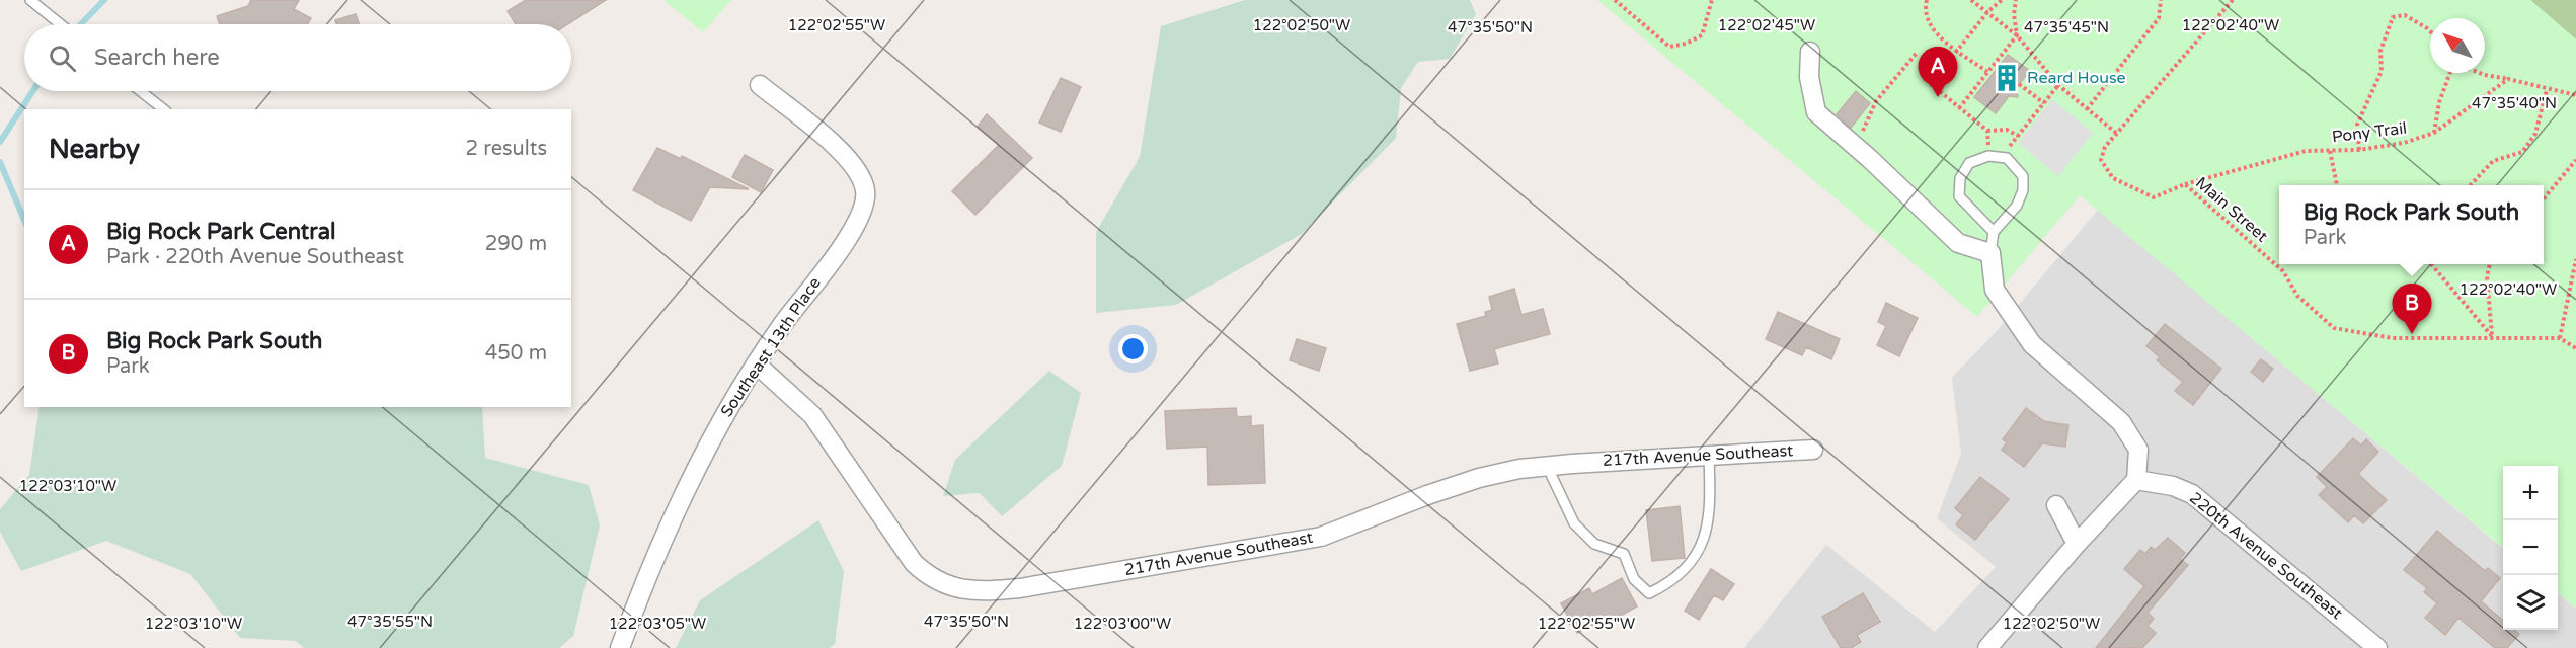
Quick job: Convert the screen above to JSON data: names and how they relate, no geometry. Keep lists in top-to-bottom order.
{
  "streets": {
    "street": ["Southeast 13th Place", "217th Avenue Southeast", "220th Avenue Southeast"],
    "path": ["Pony Trail", "Main Street"]
  },
  "crossings": [
    ["Pony Trail", "Main Street"],
    ["Southeast 13th Place", "217th Avenue Southeast"]
  ],
  "places": {
    "building": ["Reard House"]
  },
  "north": "top left",
  "page": {
    "search": "Search here",
    "pins": ["A", "B"],
    "heading": ["Nearby", "2 results"],
    "popup": ["Big Rock Park South", "Park"],
    "list": [
      {
        "mark": "A",
        "name": "Big Rock Park Central",
        "note": "Park · 220th Avenue Southeast",
        "value": "290 m"
      },
      {
        "mark": "B",
        "name": "Big Rock Park South",
        "note": "Park",
        "value": "450 m"
      }
    ],
    "map_buttons": ["+", "−"]
  },
  "coordinates": [
    "122°02'55\"W",
    "122°02'50\"W",
    "122°02'45\"W",
    "122°02'40\"W",
    "47°35'50\"N",
    "47°35'45\"N",
    "47°35'40\"N",
    "122°03'10\"W",
    "47°35'55\"N",
    "122°03'05\"W",
    "122°03'00\"W"
  ]
}
